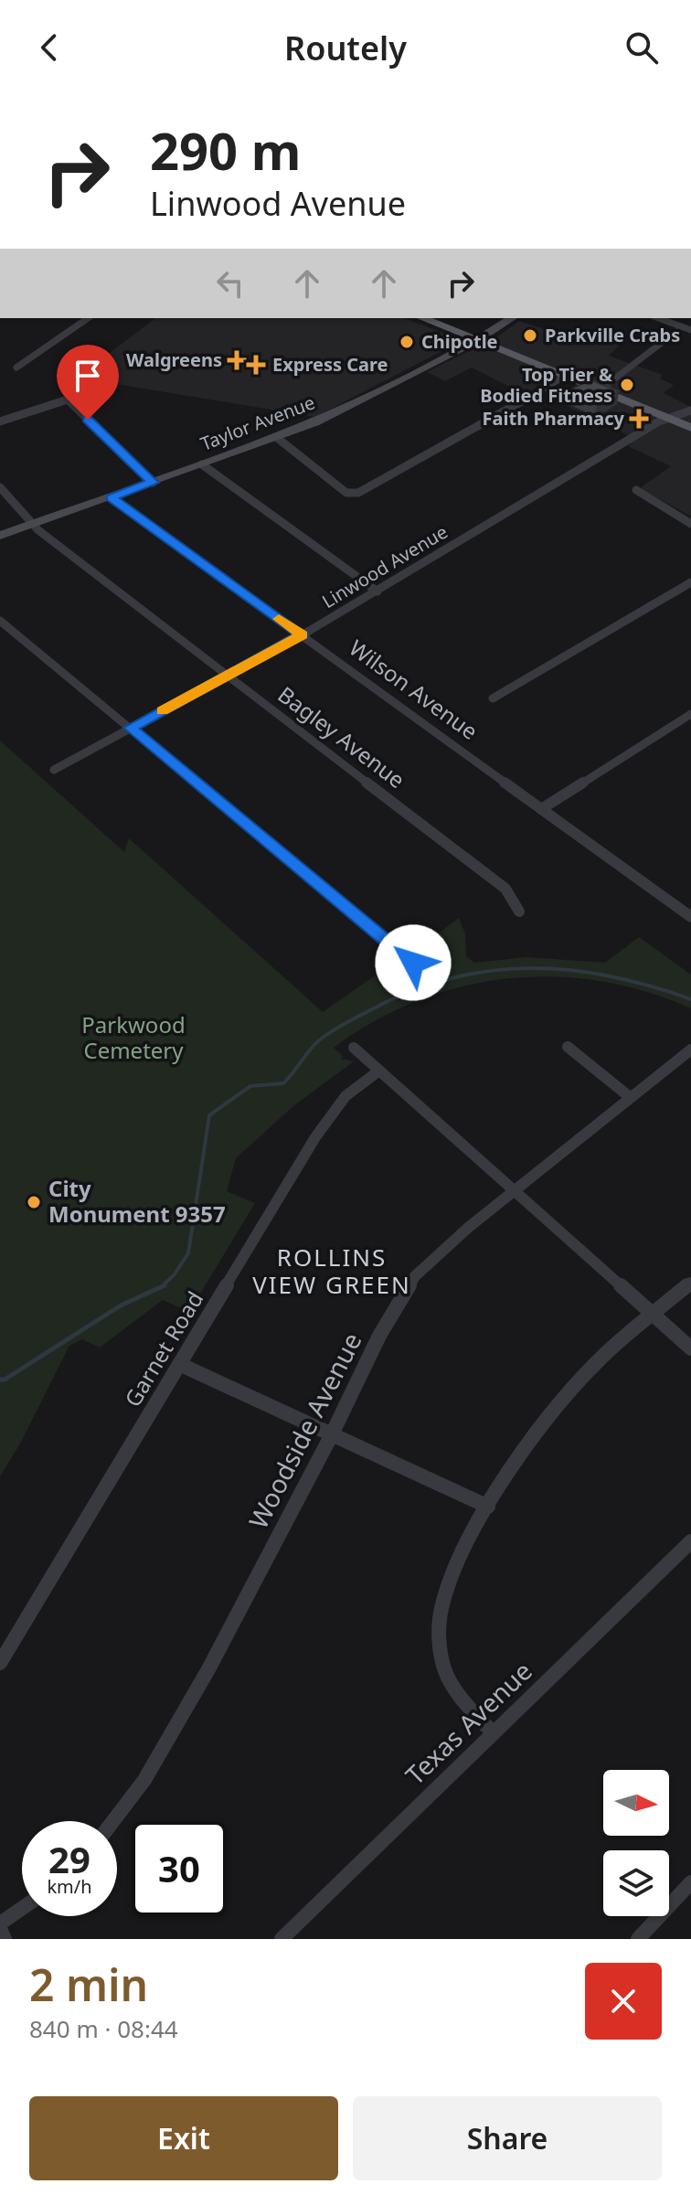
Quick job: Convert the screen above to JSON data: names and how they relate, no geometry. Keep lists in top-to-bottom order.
{
  "streets": {
    "main road": ["Taylor Avenue"],
    "street": [
      "Linwood Avenue",
      "Wilson Avenue",
      "Bagley Avenue",
      "Garnet Road",
      "Woodside Avenue",
      "Texas Avenue"
    ]
  },
  "crossings": [
    ["Taylor Avenue", "Wilson Avenue"],
    ["Taylor Avenue", "Bagley Avenue"],
    ["Linwood Avenue", "Wilson Avenue"],
    ["Linwood Avenue", "Bagley Avenue"]
  ],
  "districts": ["ROLLINS VIEW GREEN"],
  "parks": ["Parkwood Cemetery"],
  "places": {
    "other": [
      "Parkville Crabs",
      "Chipotle",
      "Top Tier & Bodied Fitness",
      "City Monument 9357"
    ],
    "health": ["Walgreens", "Express Care", "Faith Pharmacy"]
  },
  "north": "right",
  "page": {
    "header": "Routely",
    "turn": ["290 m", "Linwood Avenue"],
    "speed": "29 km/h",
    "limit": "30",
    "heading": ["2 min", "840 m · 08:44"],
    "buttons": ["Exit", "Share"]
  }
}
